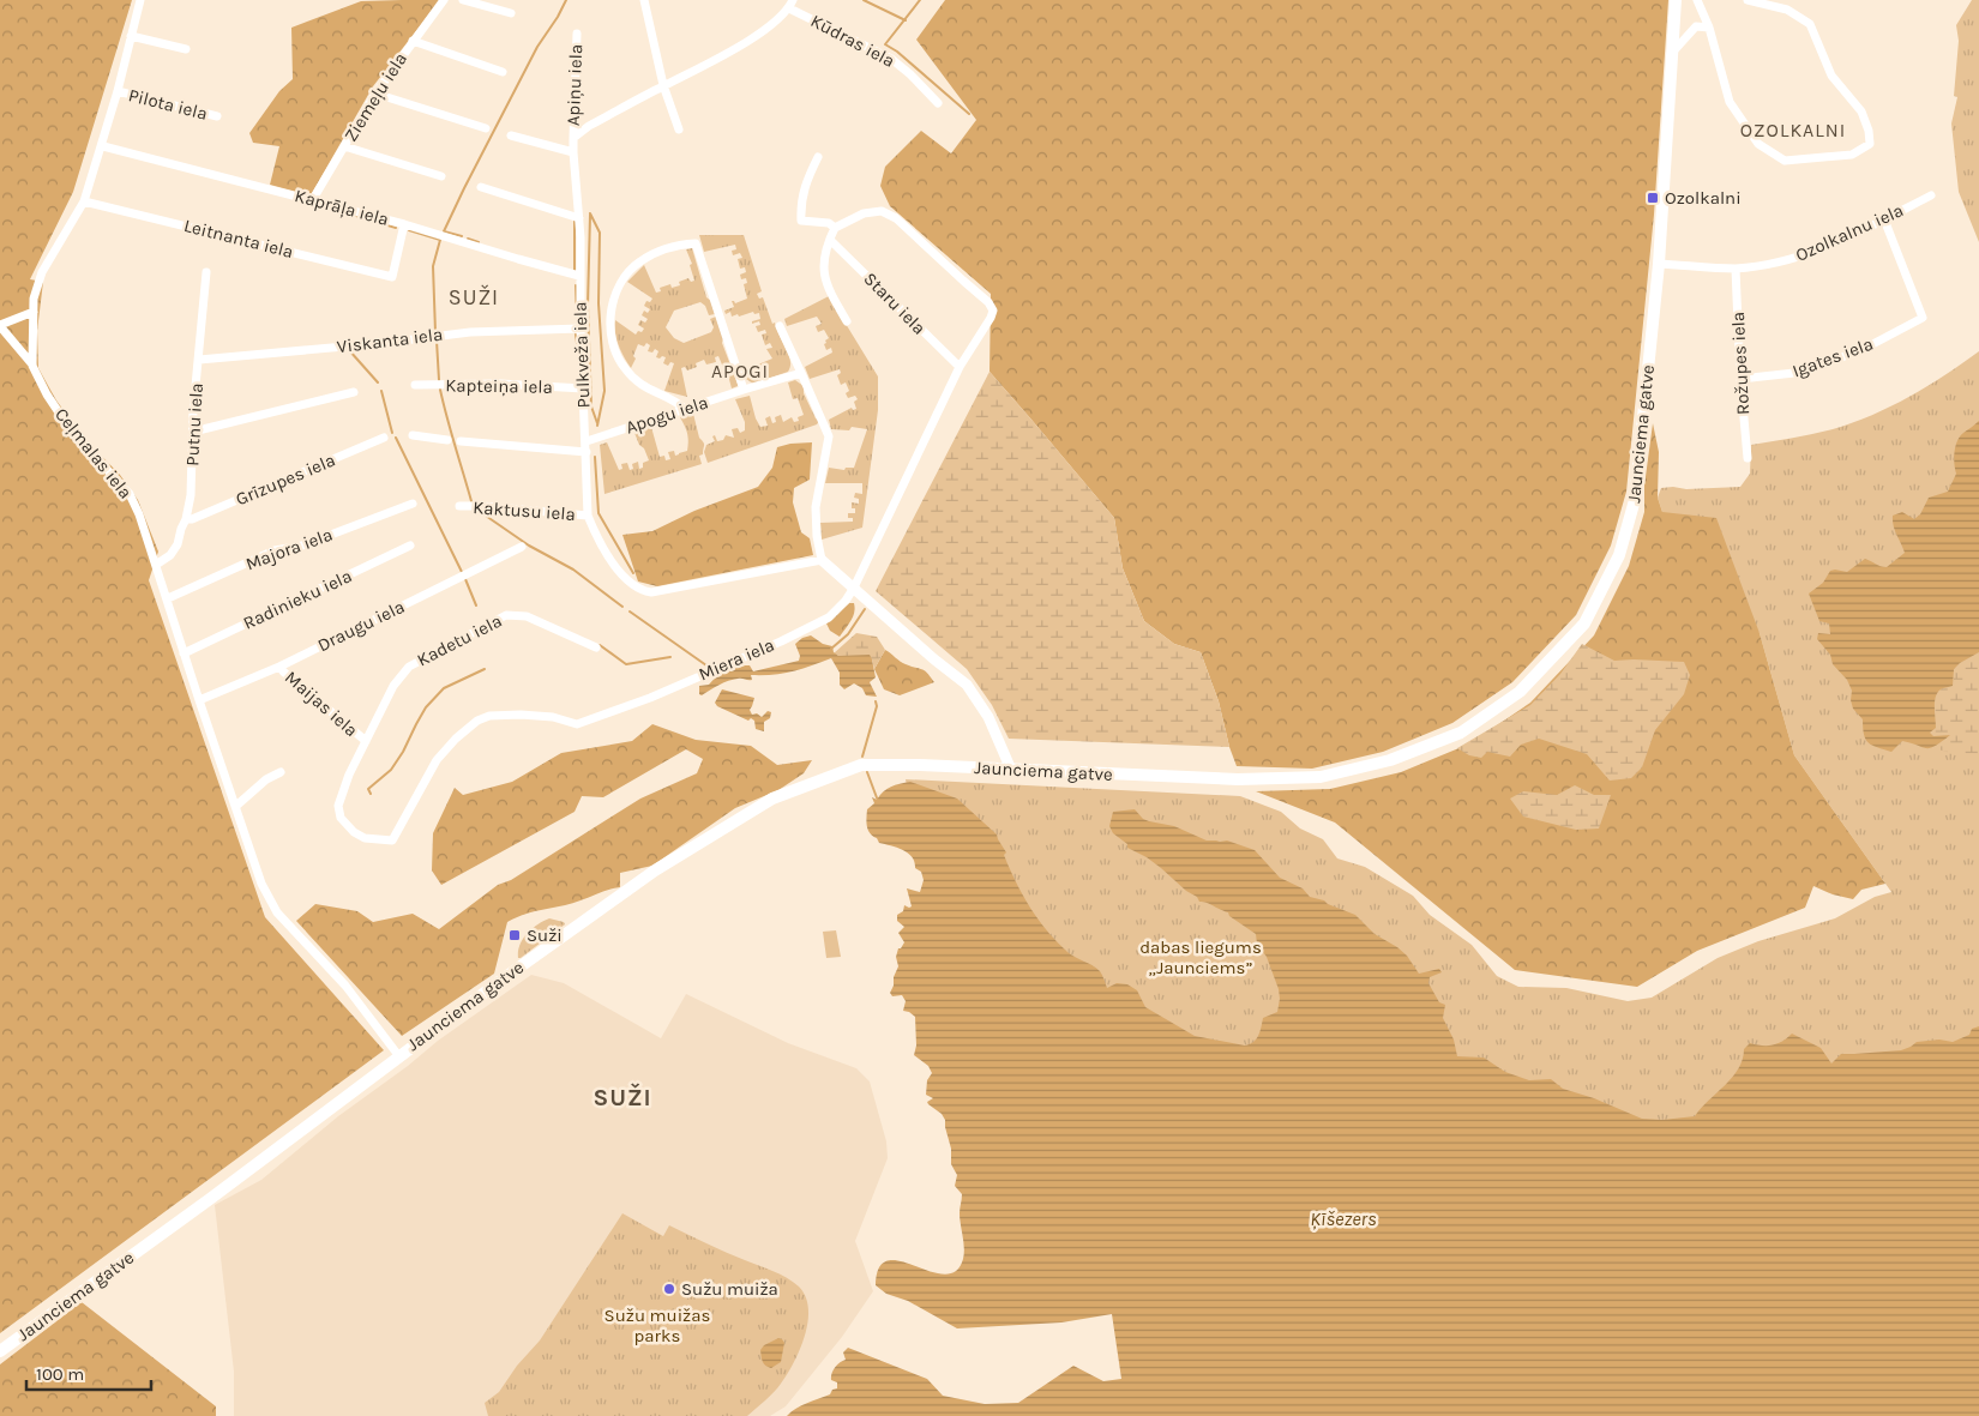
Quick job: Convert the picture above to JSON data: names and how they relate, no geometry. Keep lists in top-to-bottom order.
{
  "streets": {
    "main road": ["Jaunciema gatve"],
    "street": [
      "Kūdras iela",
      "Apiņu iela",
      "Ziemeļu iela",
      "Pilota iela",
      "Kaprāļa iela",
      "Ozolkalnu iela",
      "Leitnanta iela",
      "Staru iela",
      "Viskanta iela",
      "Pulkveža iela",
      "Igates iela",
      "Rožupes iela",
      "Kapteiņa iela",
      "Apogu iela",
      "Putnu iela",
      "Ceļmalas iela",
      "Grīzupes iela",
      "Kaktusu iela",
      "Majora iela",
      "Radinieku iela",
      "Draugu iela",
      "Kadetu iela",
      "Miera iela",
      "Maijas iela"
    ]
  },
  "crossings": [
    ["Apiņu iela", "Pulkveža iela"],
    ["Ziemeļu iela", "Kaprāļa iela"],
    ["Pilota iela", "Ceļmalas iela"],
    ["Kaprāļa iela", "Leitnanta iela"],
    ["Kaprāļa iela", "Pulkveža iela"],
    ["Kaprāļa iela", "Ceļmalas iela"],
    ["Ozolkalnu iela", "Igates iela"],
    ["Ozolkalnu iela", "Rožupes iela"],
    ["Ozolkalnu iela", "Jaunciema gatve"],
    ["Leitnanta iela", "Ceļmalas iela"],
    ["Staru iela", "Miera iela"],
    ["Viskanta iela", "Pulkveža iela"],
    ["Viskanta iela", "Putnu iela"],
    ["Pulkveža iela", "Kapteiņa iela"],
    ["Pulkveža iela", "Apogu iela"],
    ["Pulkveža iela", "Kaktusu iela"],
    ["Igates iela", "Rožupes iela"],
    ["Putnu iela", "Ceļmalas iela"],
    ["Putnu iela", "Grīzupes iela"],
    ["Jaunciema gatve", "Ceļmalas iela"],
    ["Ceļmalas iela", "Majora iela"],
    ["Ceļmalas iela", "Radinieku iela"],
    ["Ceļmalas iela", "Draugu iela"],
    ["Draugu iela", "Maijas iela"],
    ["Kadetu iela", "Miera iela"],
    ["Kadetu iela", "Maijas iela"]
  ],
  "districts": [
    "OZOLKALNI",
    "SUŽI",
    "APOGI",
    "SUŽI"
  ],
  "water": ["Ķīšezers"],
  "parks": ["dabas liegums „Jaunciems”", "Sužu muižas parks"],
  "places": {
    "transit": ["Ozolkalni", "Suži"],
    "other": ["Sužu muiža"]
  },
  "scale_bar": "100 m"
}
